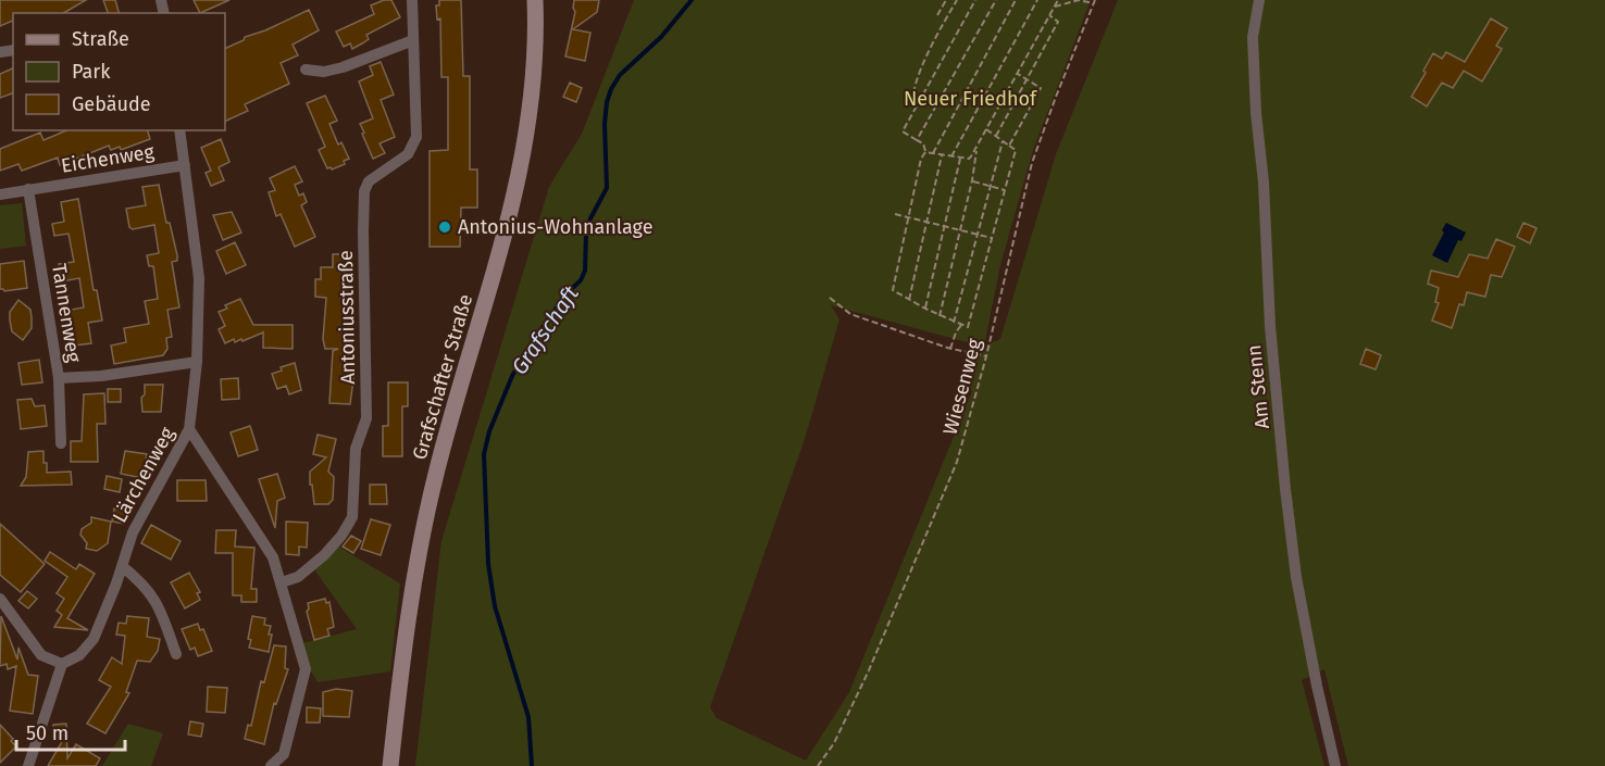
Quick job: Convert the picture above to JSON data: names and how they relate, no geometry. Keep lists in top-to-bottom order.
{
  "streets": {
    "street": [
      "Eichenweg",
      "Tannenweg",
      "Antoniusstraße",
      "Grafschafter Straße",
      "Am Stenn",
      "Lärchenweg"
    ],
    "path": ["Wiesenweg"]
  },
  "crossings": [
    ["Eichenweg", "Tannenweg"],
    ["Eichenweg", "Lärchenweg"]
  ],
  "water": ["Grafschaft"],
  "parks": ["Neuer Friedhof"],
  "places": ["Antonius-Wohnanlage"],
  "legend": ["Straße", "Park", "Gebäude"],
  "scale_bar": "50 m"
}
